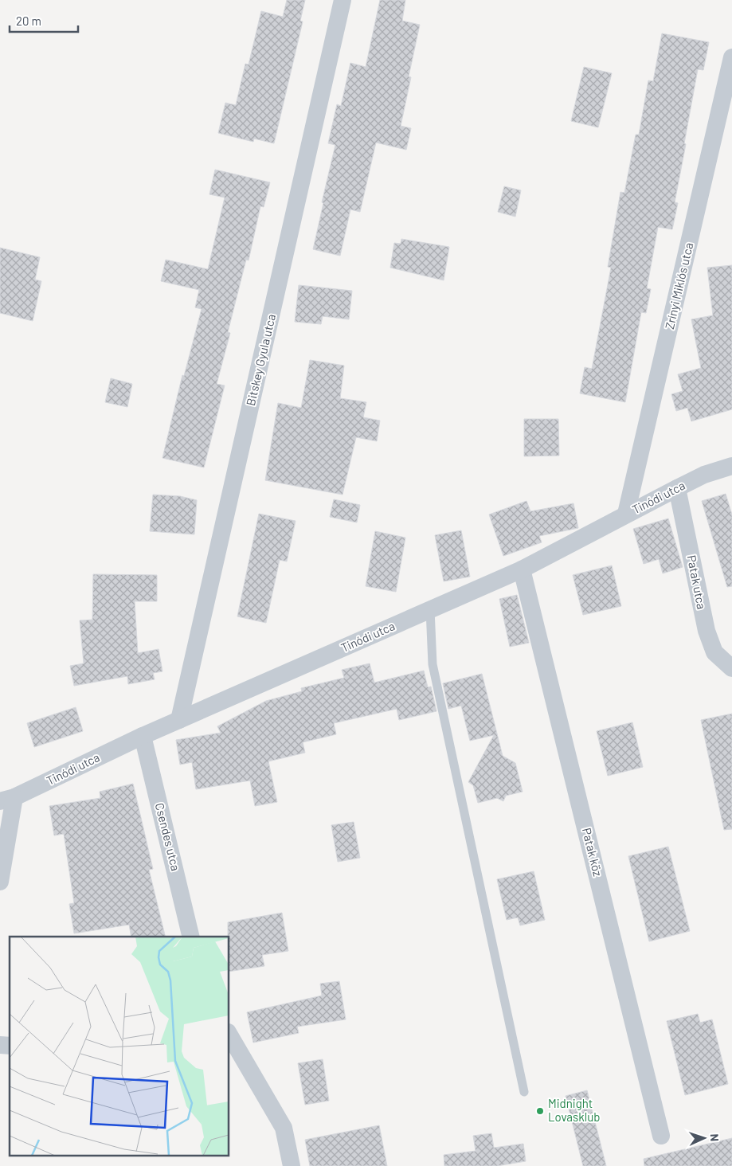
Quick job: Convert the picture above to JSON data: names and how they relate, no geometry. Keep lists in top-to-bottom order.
{
  "streets": {
    "street": [
      "Zrínyi Miklós utca",
      "Bitskey Gyula utca",
      "Tinódi utca",
      "Patak utca",
      "Csendes utca",
      "Patak köz"
    ]
  },
  "crossings": [
    ["Zrínyi Miklós utca", "Tinódi utca"],
    ["Bitskey Gyula utca", "Tinódi utca"],
    ["Tinódi utca", "Patak utca"],
    ["Tinódi utca", "Csendes utca"],
    ["Tinódi utca", "Patak köz"]
  ],
  "places": ["Midnight Lovasklub"],
  "scale_bar": "20 m",
  "north": "right"
}
